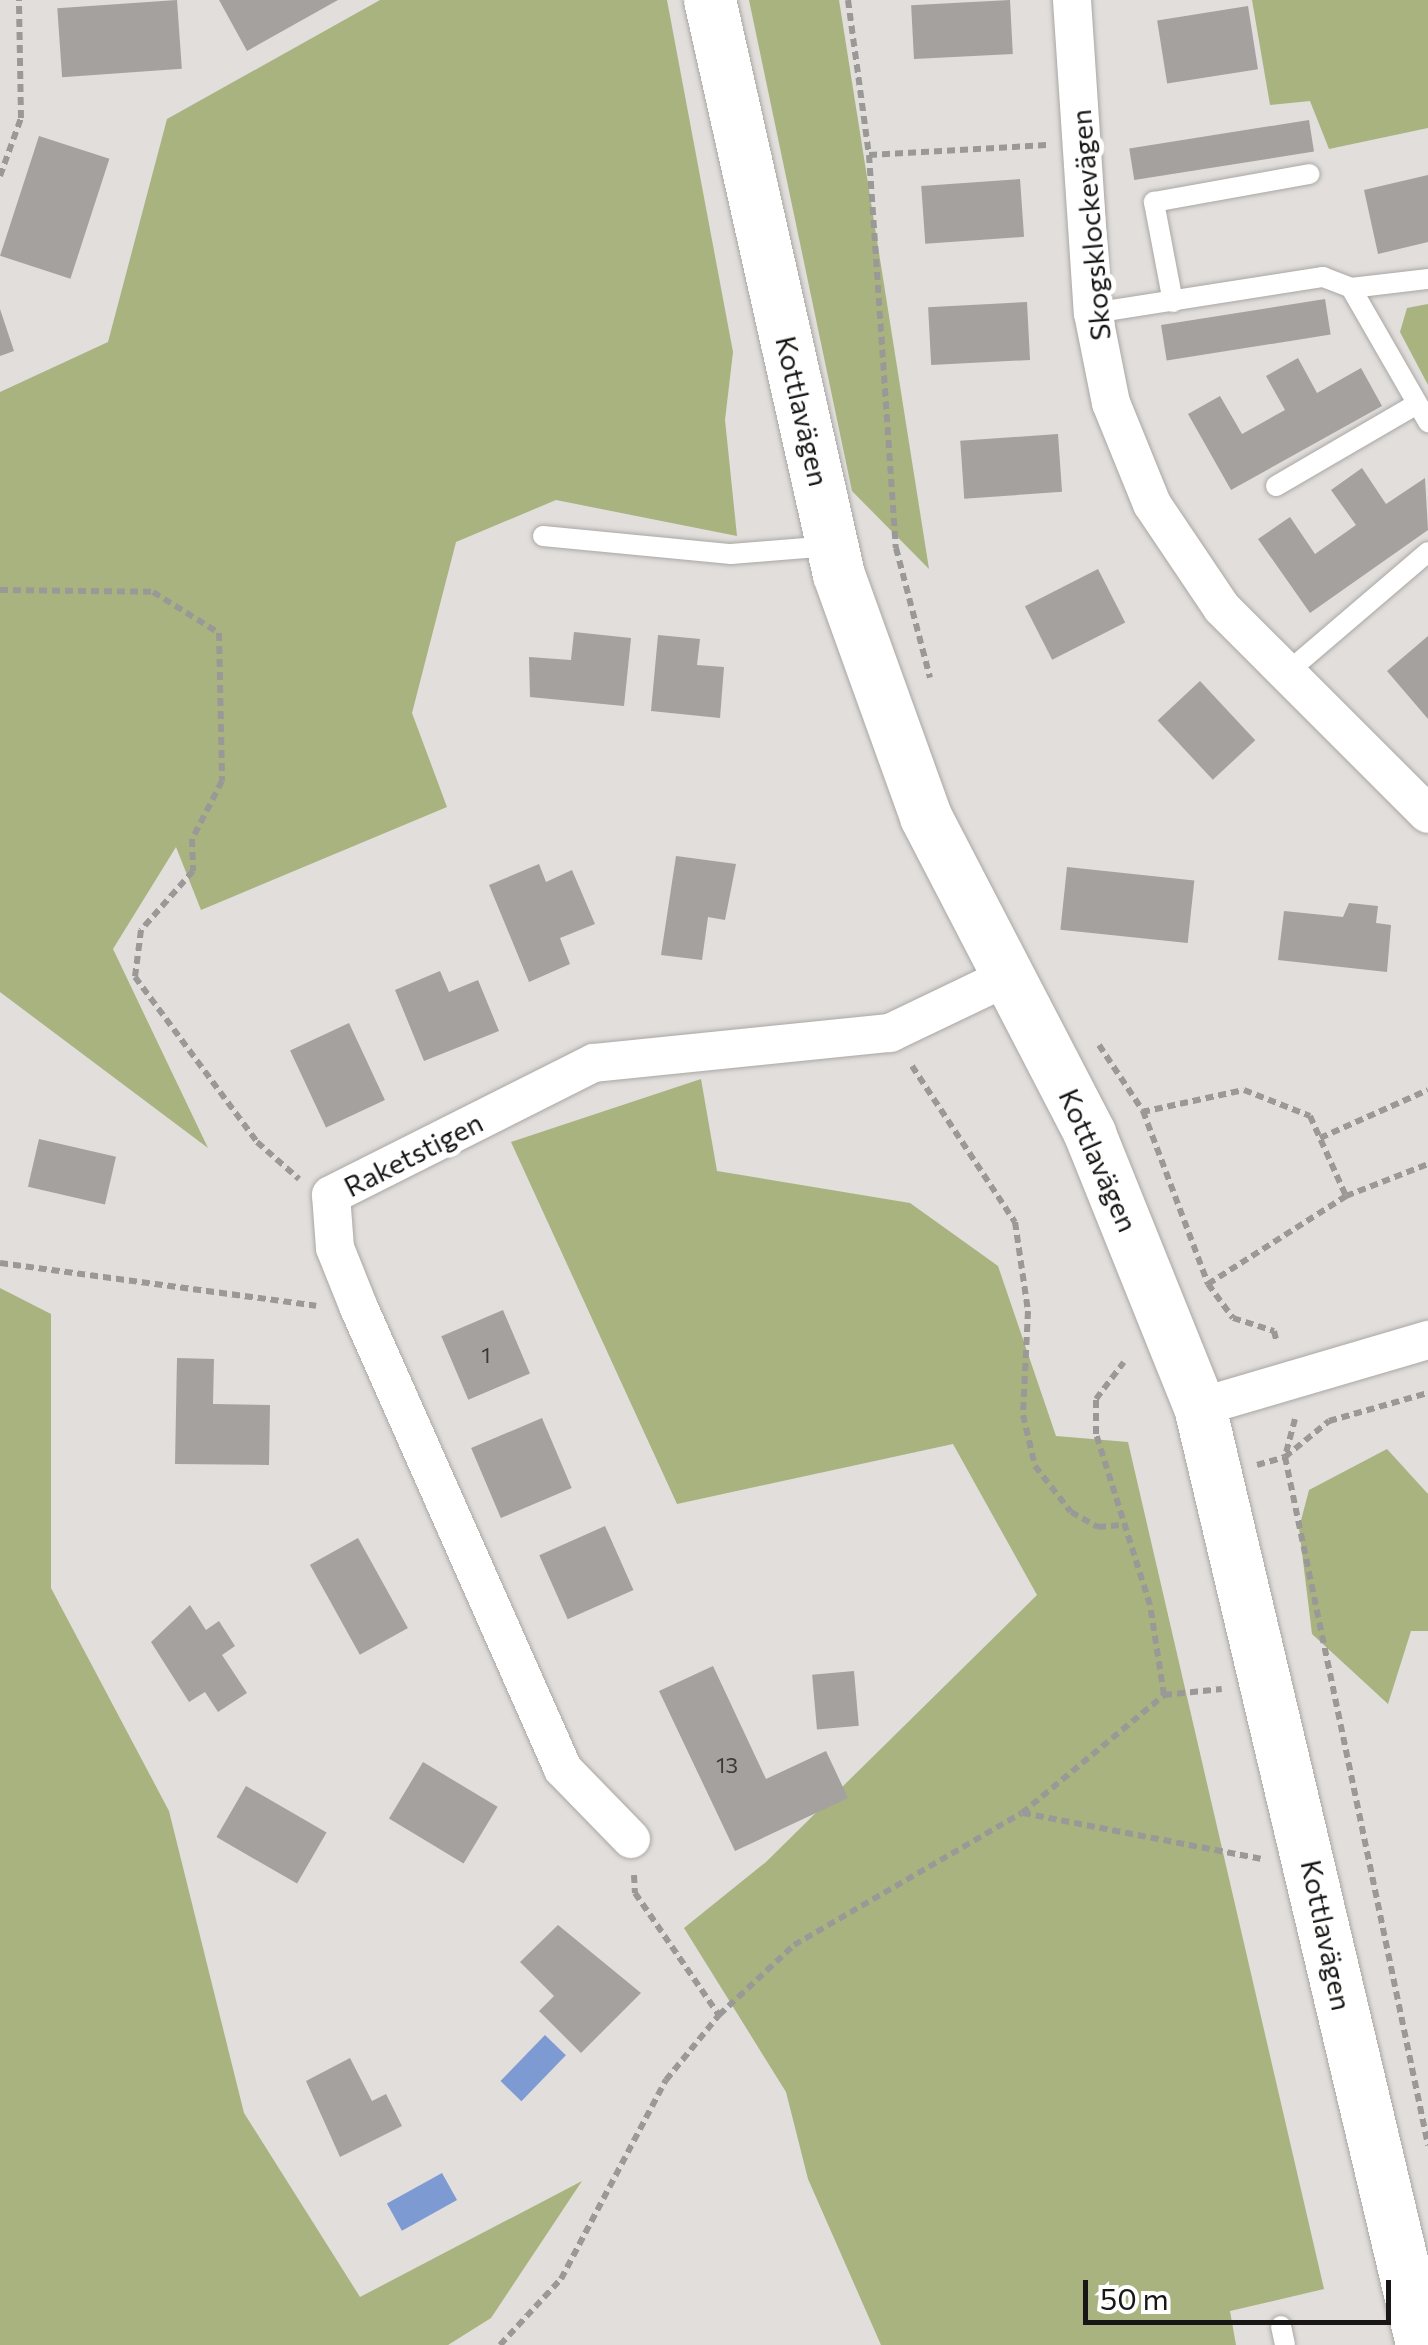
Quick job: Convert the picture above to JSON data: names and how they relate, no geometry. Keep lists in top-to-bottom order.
{
  "streets": {
    "street": ["Skogsklockevägen", "Kottlavägen", "Raketstigen"]
  },
  "crossings": [
    ["Kottlavägen", "Raketstigen"]
  ],
  "house_numbers": ["1", "13"],
  "scale_bar": "50 m"
}
